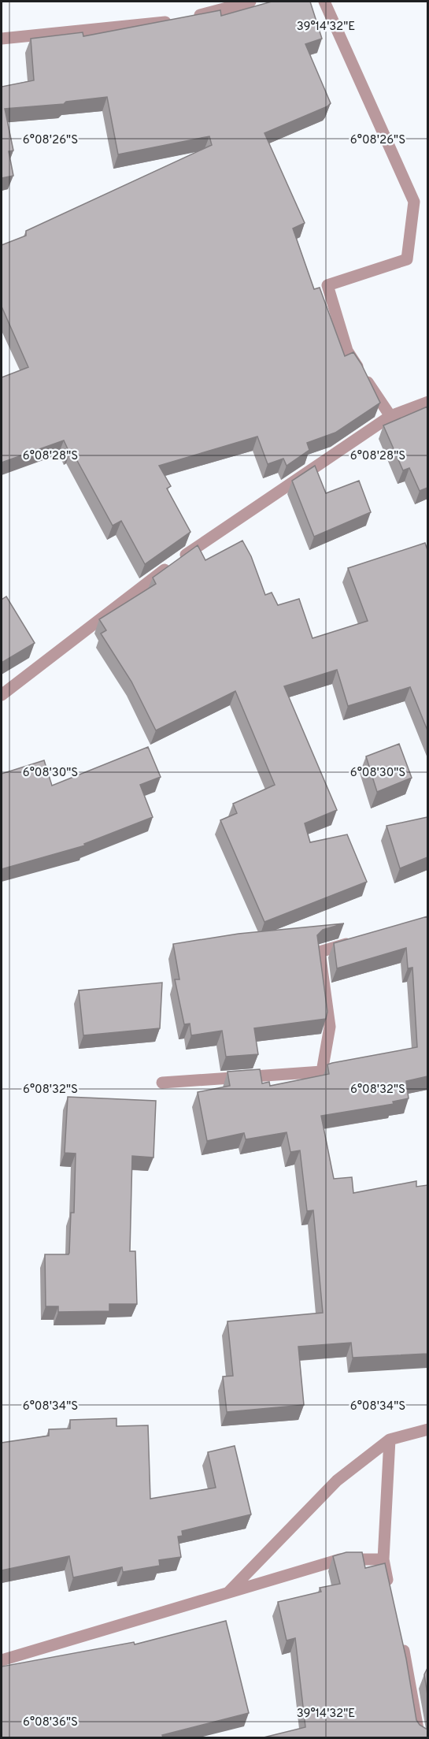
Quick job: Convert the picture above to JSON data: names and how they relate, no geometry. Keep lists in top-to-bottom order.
{
  "coordinates": [
    "39°14'32\"E",
    "6°08'26\"S",
    "6°08'28\"S",
    "6°08'30\"S",
    "6°08'32\"S",
    "6°08'34\"S",
    "6°08'36\"S"
  ]
}
